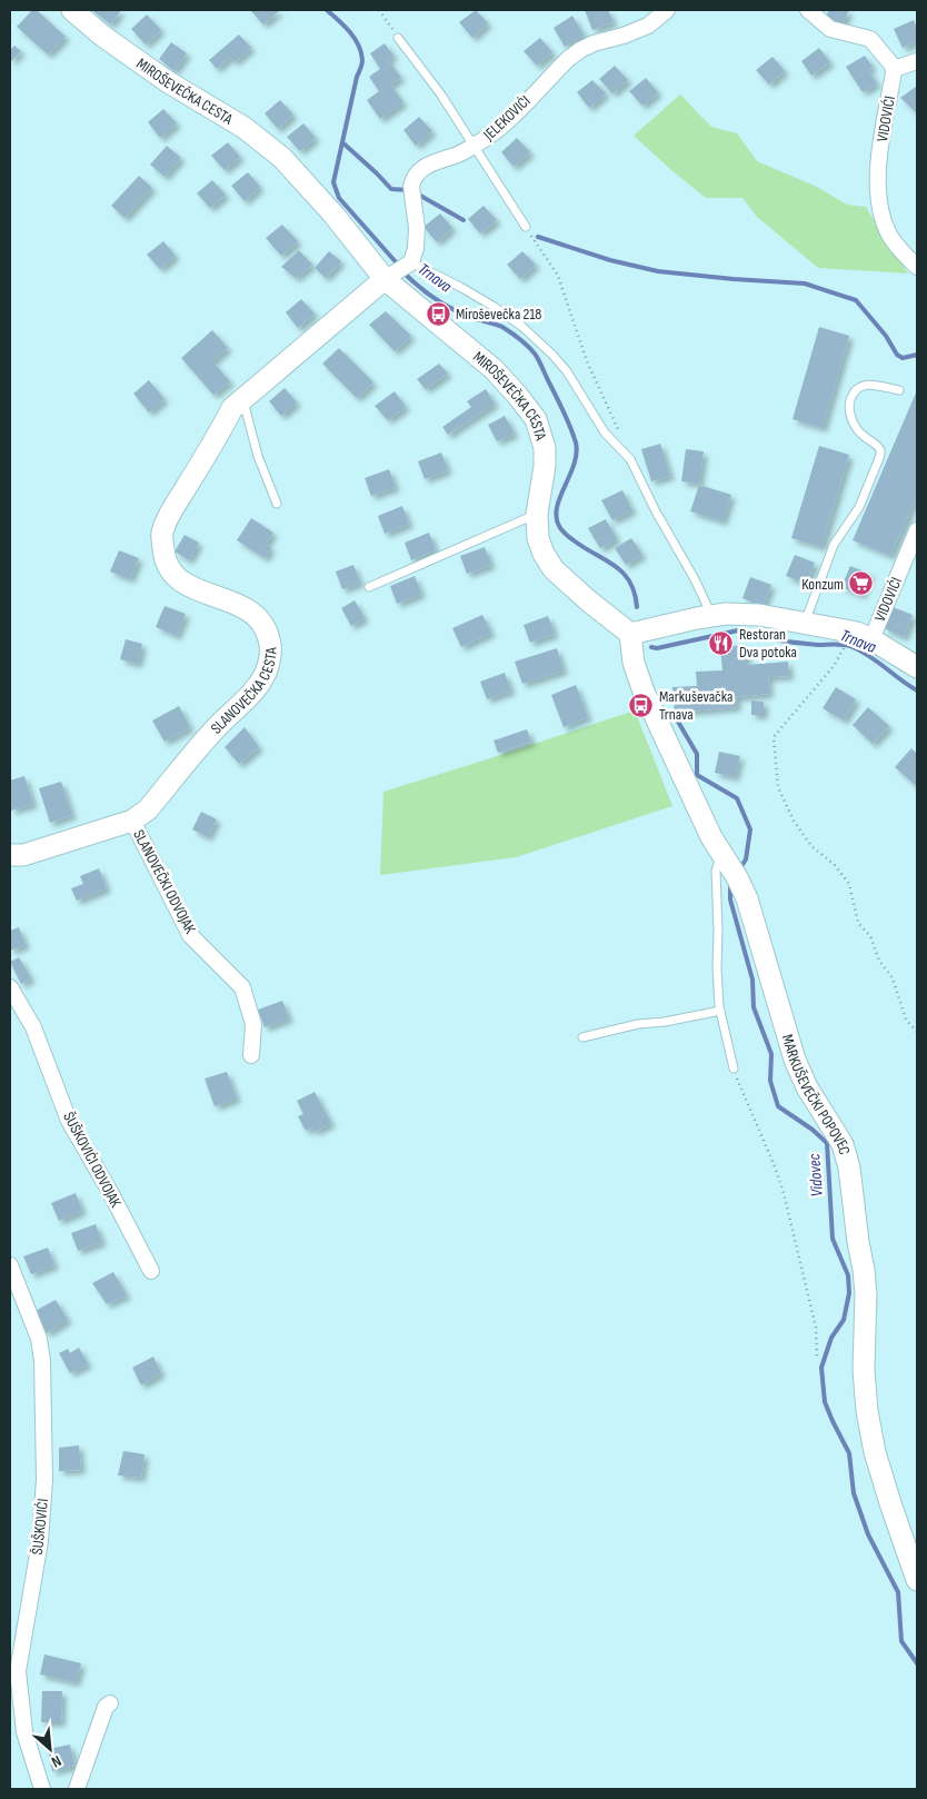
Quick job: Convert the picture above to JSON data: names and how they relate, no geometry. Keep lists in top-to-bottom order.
{
  "streets": {
    "street": [
      "MIROŠEVEČKA CESTA",
      "JELEKOVIĆI",
      "VIDOVIĆI",
      "SLANOVEČKA CESTA",
      "SLANOVEČKI ODVOJAK",
      "MARKUŠEVEČKI POPOVEC",
      "ŠUŠKOVIĆI ODVOJAK",
      "ŠUŠKOVIĆI"
    ]
  },
  "crossings": [
    ["MIROŠEVEČKA CESTA", "JELEKOVIĆI"],
    ["MIROŠEVEČKA CESTA", "SLANOVEČKA CESTA"],
    ["MIROŠEVEČKA CESTA", "MARKUŠEVEČKI POPOVEC"],
    ["JELEKOVIĆI", "SLANOVEČKA CESTA"],
    ["SLANOVEČKA CESTA", "SLANOVEČKI ODVOJAK"]
  ],
  "water": ["Trnava", "Vidovec"],
  "places": {
    "bus stop": ["Miroševečka 218", "Markuševačka Trnava"],
    "supermarket": ["Konzum"],
    "restaurant": ["Restoran Dva potoka"]
  },
  "north": "bottom right"
}
